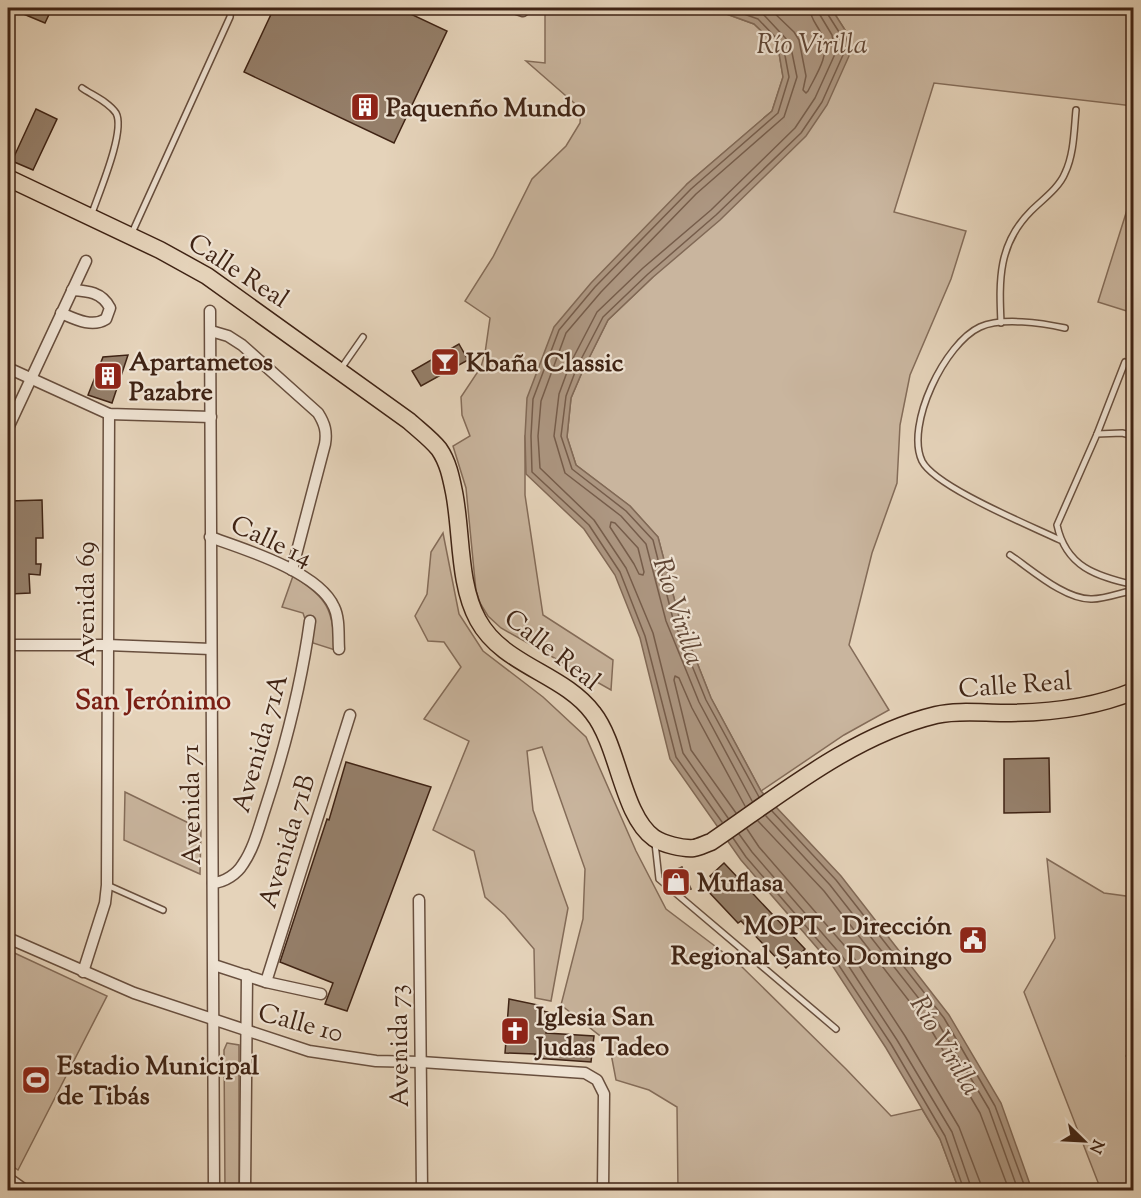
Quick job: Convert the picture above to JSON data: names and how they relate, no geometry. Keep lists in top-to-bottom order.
{
  "streets": {
    "main road": ["Calle Real"],
    "street": [
      "Calle 14",
      "Avenida 69",
      "Avenida 71A",
      "Avenida 71",
      "Avenida 71B",
      "Calle 10",
      "Avenida 73"
    ]
  },
  "crossings": [
    ["Calle 14", "Avenida 71"],
    ["Avenida 69", "Calle 10"],
    ["Avenida 71A", "Avenida 71"],
    ["Avenida 71", "Calle 10"],
    ["Calle 10", "Avenida 73"]
  ],
  "districts": ["San Jerónimo"],
  "water": ["Río Virilla"],
  "places": {
    "building": ["Paquenño Mundo", "Apartametos Pazabre"],
    "bar": ["Kbaña Classic"],
    "shop": ["Muflasa"],
    "public building": ["MOPT - Dirección Regional Santo Domingo"],
    "church": ["Iglesia San Judas Tadeo"],
    "sports": ["Estadio Municipal de Tibás"]
  },
  "north": "bottom right"
}
